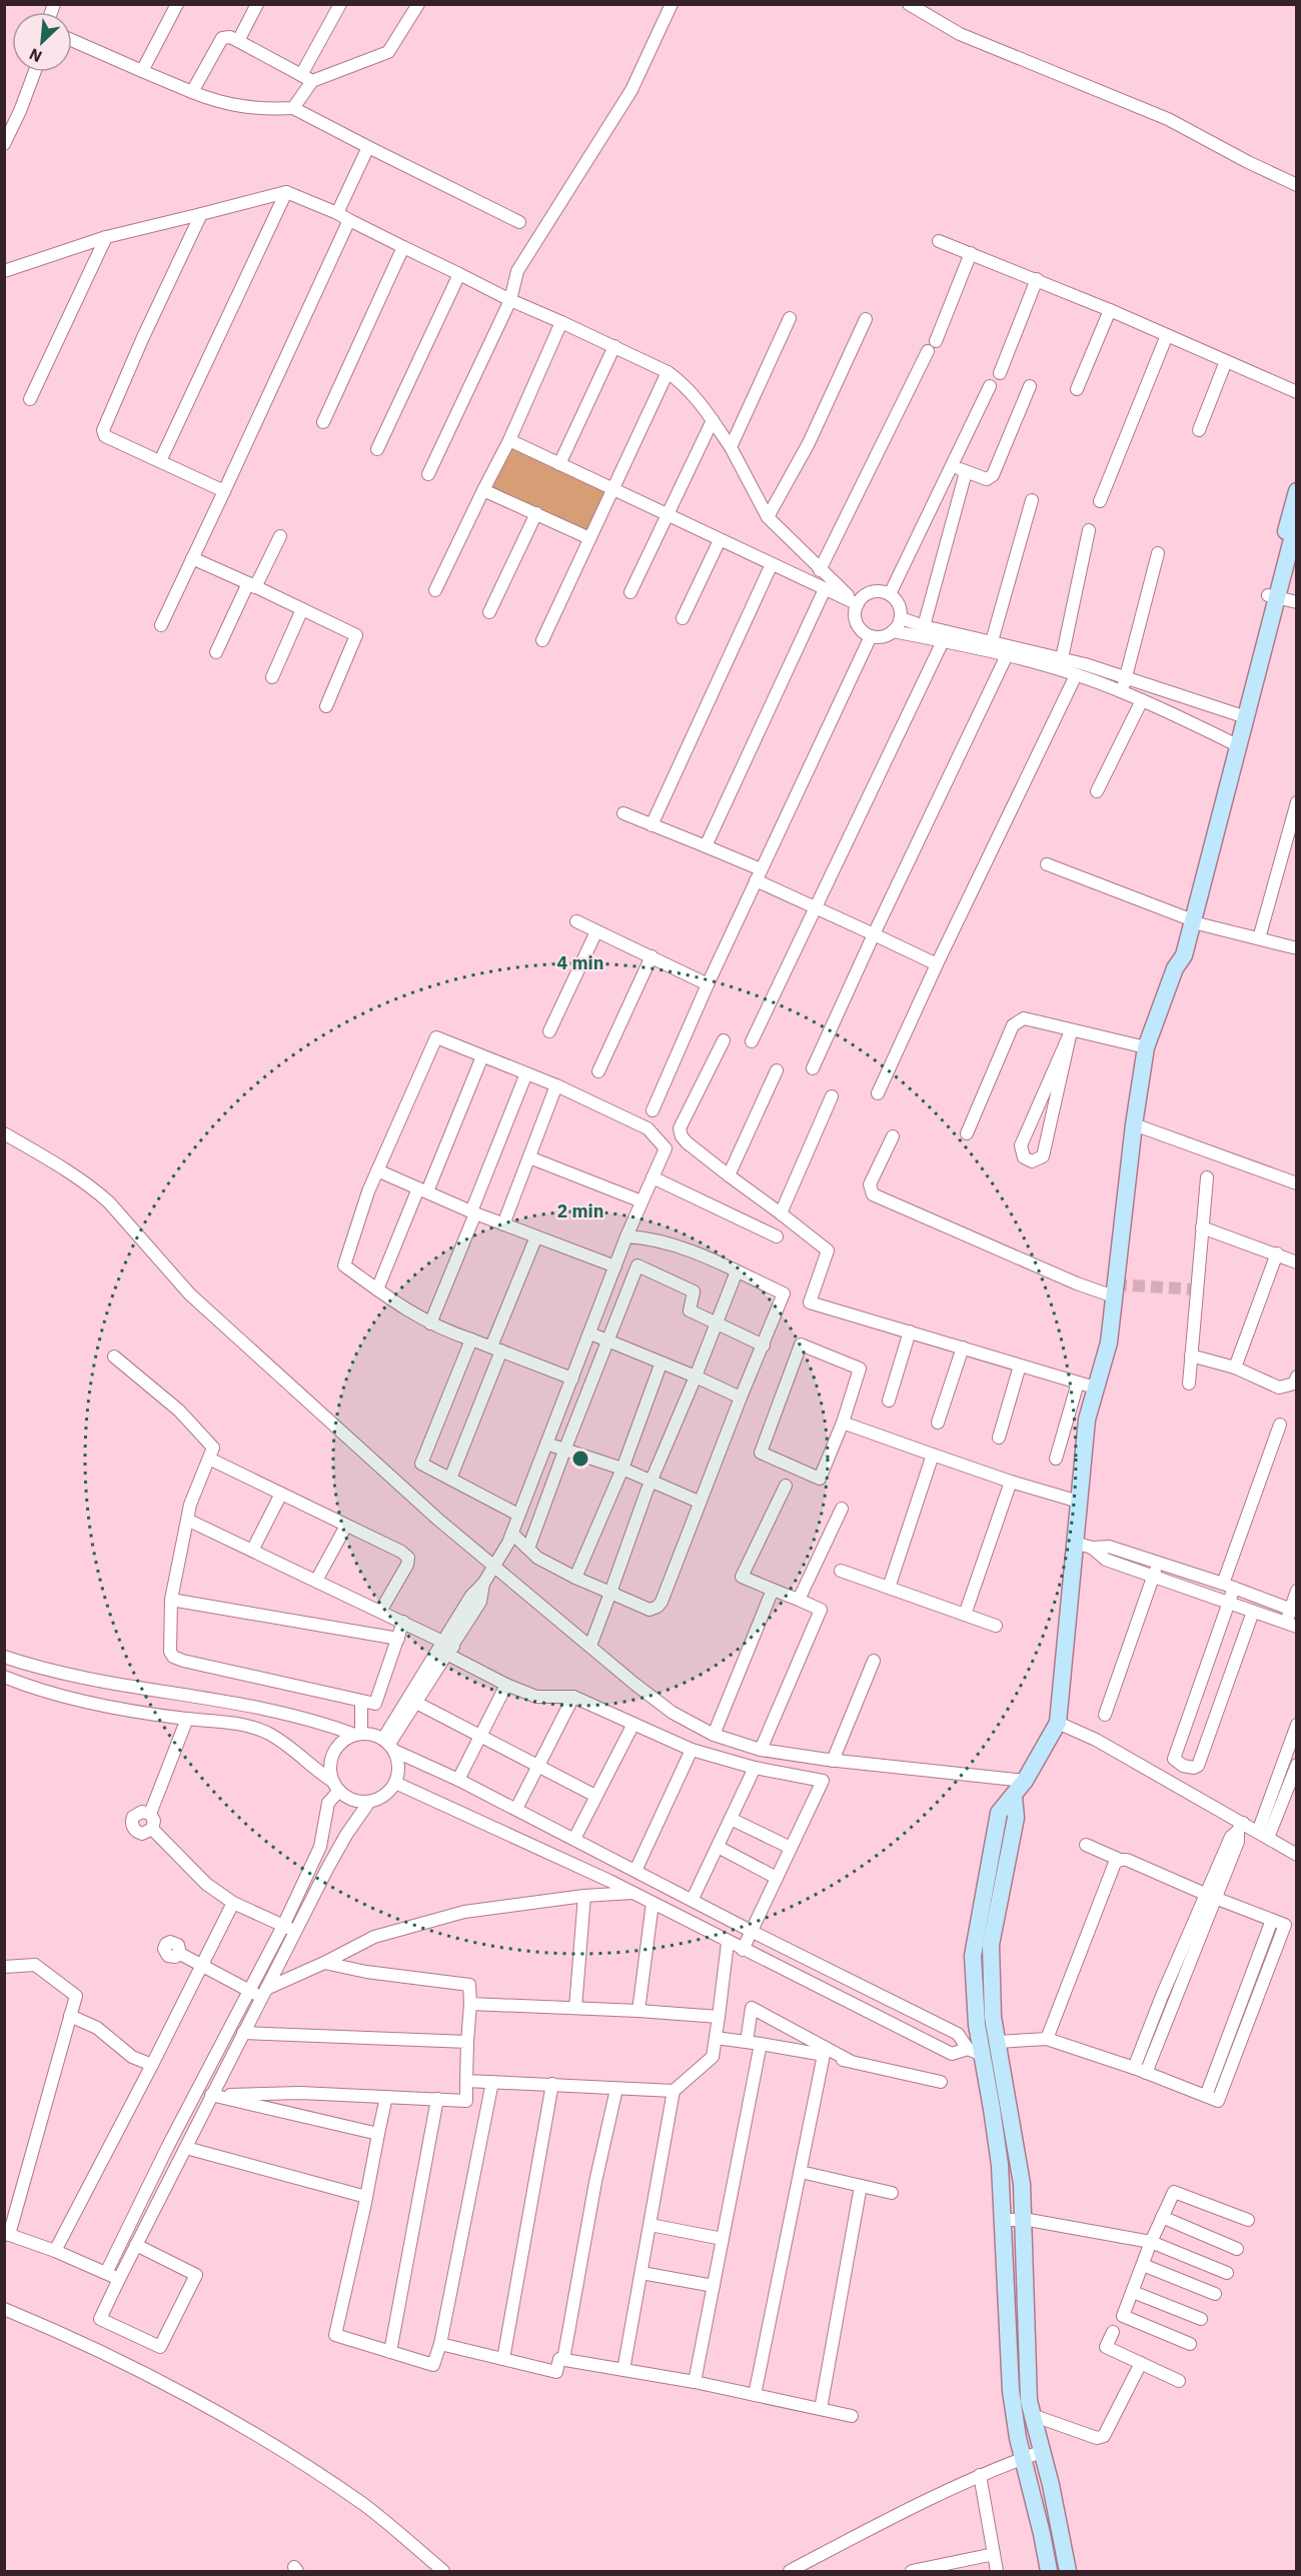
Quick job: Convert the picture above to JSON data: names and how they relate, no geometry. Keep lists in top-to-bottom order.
{
  "north": "bottom left",
  "rings": ["4 min", "2 min"]
}
